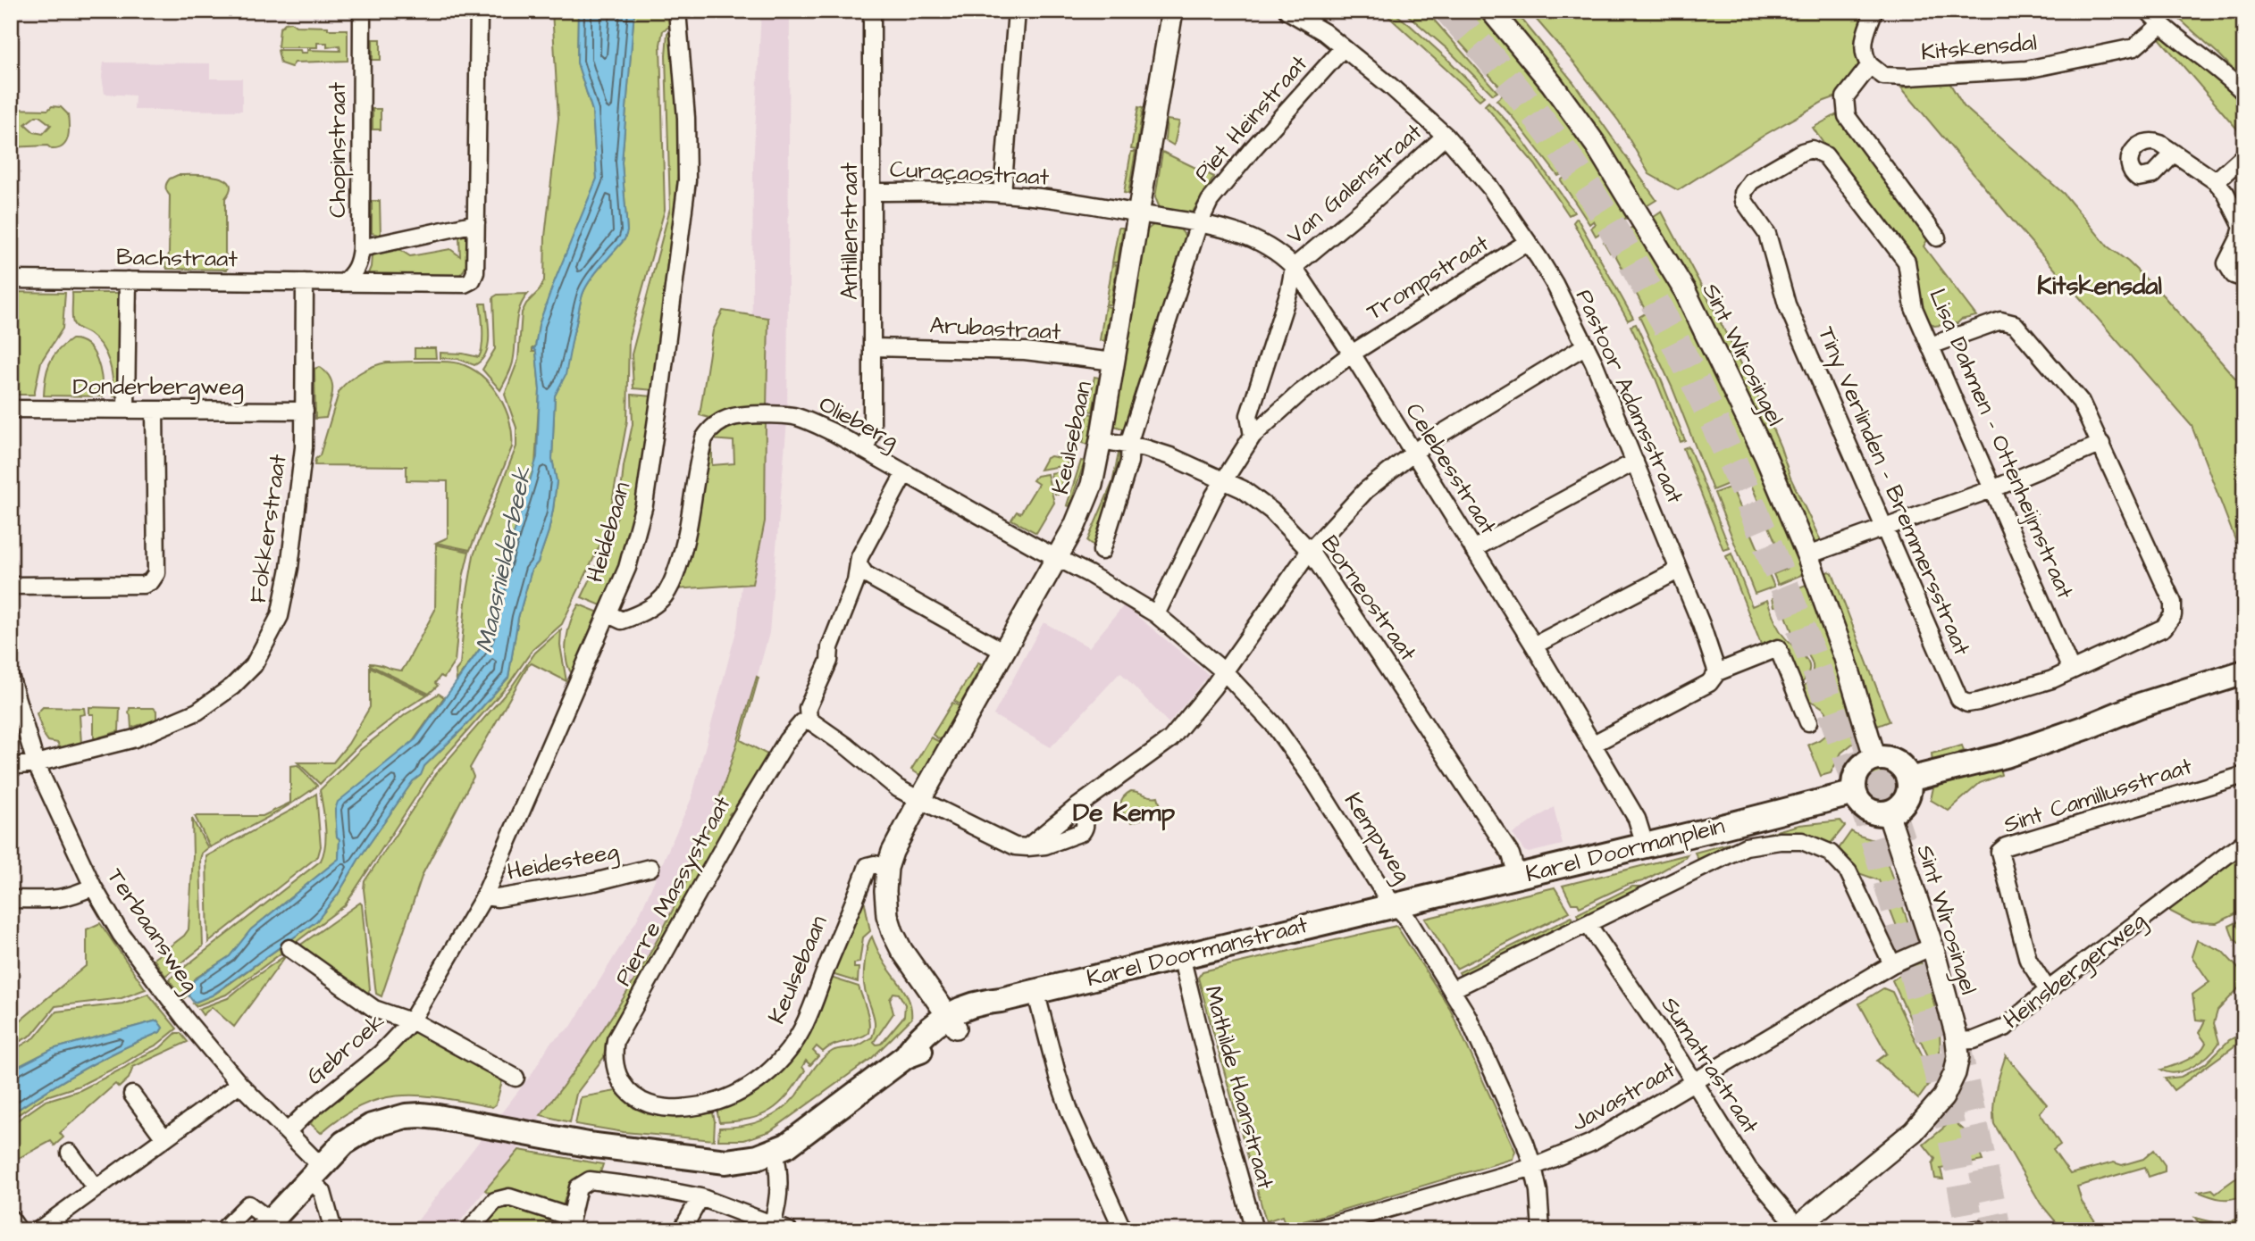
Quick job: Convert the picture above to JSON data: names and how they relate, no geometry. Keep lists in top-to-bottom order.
{
  "streets": {
    "main road": ["Karel Doormanplein", "Karel Doormanstraat"],
    "street": [
      "Kitskensdal",
      "Piet Heinstraat",
      "Chopinstraat",
      "Curaçaostraat",
      "Van Galenstraat",
      "Antillenstraat",
      "Bachstraat",
      "Trompstraat",
      "Arubastraat",
      "Sint Wirosingel",
      "Donderbergweg",
      "Pastoor Adamsstraat",
      "Olieberg",
      "Keulsebaan",
      "Lisa Dahmen - Ottenheijmstraat",
      "Celebesstraat",
      "Tiny Verlinden - Bremmersstraat",
      "Fokkerstraat",
      "Heidebaan",
      "Borneostraat",
      "Sint Camillusstraat",
      "Kempweg",
      "Heidesteeg",
      "Pierre Massystraat",
      "Terbaansweg",
      "Heinsbergerweg",
      "Gebroek",
      "Sumatrastraat",
      "Mathilde Haanstraat",
      "Javastraat"
    ]
  },
  "crossings": [
    ["Piet Heinstraat", "Pastoor Adamsstraat"],
    ["Piet Heinstraat", "Celebesstraat"],
    ["Chopinstraat", "Bachstraat"],
    ["Curaçaostraat", "Antillenstraat"],
    ["Curaçaostraat", "Keulsebaan"],
    ["Curaçaostraat", "Celebesstraat"],
    ["Van Galenstraat", "Pastoor Adamsstraat"],
    ["Van Galenstraat", "Celebesstraat"],
    ["Antillenstraat", "Arubastraat"],
    ["Antillenstraat", "Olieberg"],
    ["Bachstraat", "Fokkerstraat"],
    ["Trompstraat", "Pastoor Adamsstraat"],
    ["Trompstraat", "Celebesstraat"],
    ["Trompstraat", "Borneostraat"],
    ["Trompstraat", "Kempweg"],
    ["Arubastraat", "Keulsebaan"],
    ["Sint Wirosingel", "Karel Doormanplein"],
    ["Sint Wirosingel", "Heinsbergerweg"],
    ["Sint Wirosingel", "Javastraat"],
    ["Donderbergweg", "Fokkerstraat"],
    ["Olieberg", "Keulsebaan"],
    ["Olieberg", "Heidebaan"],
    ["Olieberg", "Kempweg"],
    ["Keulsebaan", "Celebesstraat"],
    ["Keulsebaan", "Borneostraat"],
    ["Keulsebaan", "Kempweg"],
    ["Keulsebaan", "Pierre Massystraat"],
    ["Keulsebaan", "Karel Doormanstraat"],
    ["Lisa Dahmen - Ottenheijmstraat", "Tiny Verlinden - Bremmersstraat"],
    ["Celebesstraat", "Karel Doormanplein"],
    ["Fokkerstraat", "Terbaansweg"],
    ["Heidebaan", "Heidesteeg"],
    ["Heidebaan", "Gebroek"],
    ["Borneostraat", "Karel Doormanplein"],
    ["Sint Camillusstraat", "Heinsbergerweg"],
    ["Kempweg", "Karel Doormanplein"],
    ["Kempweg", "Karel Doormanstraat"],
    ["Kempweg", "Javastraat"],
    ["Karel Doormanplein", "Karel Doormanstraat"],
    ["Karel Doormanplein", "Sumatrastraat"],
    ["Karel Doormanplein", "Javastraat"],
    ["Terbaansweg", "Karel Doormanstraat"],
    ["Terbaansweg", "Gebroek"],
    ["Karel Doormanstraat", "Mathilde Haanstraat"],
    ["Sumatrastraat", "Javastraat"]
  ],
  "districts": ["Kitskensdal", "De Kemp"],
  "water": ["Maasnielderbeek"]
}
